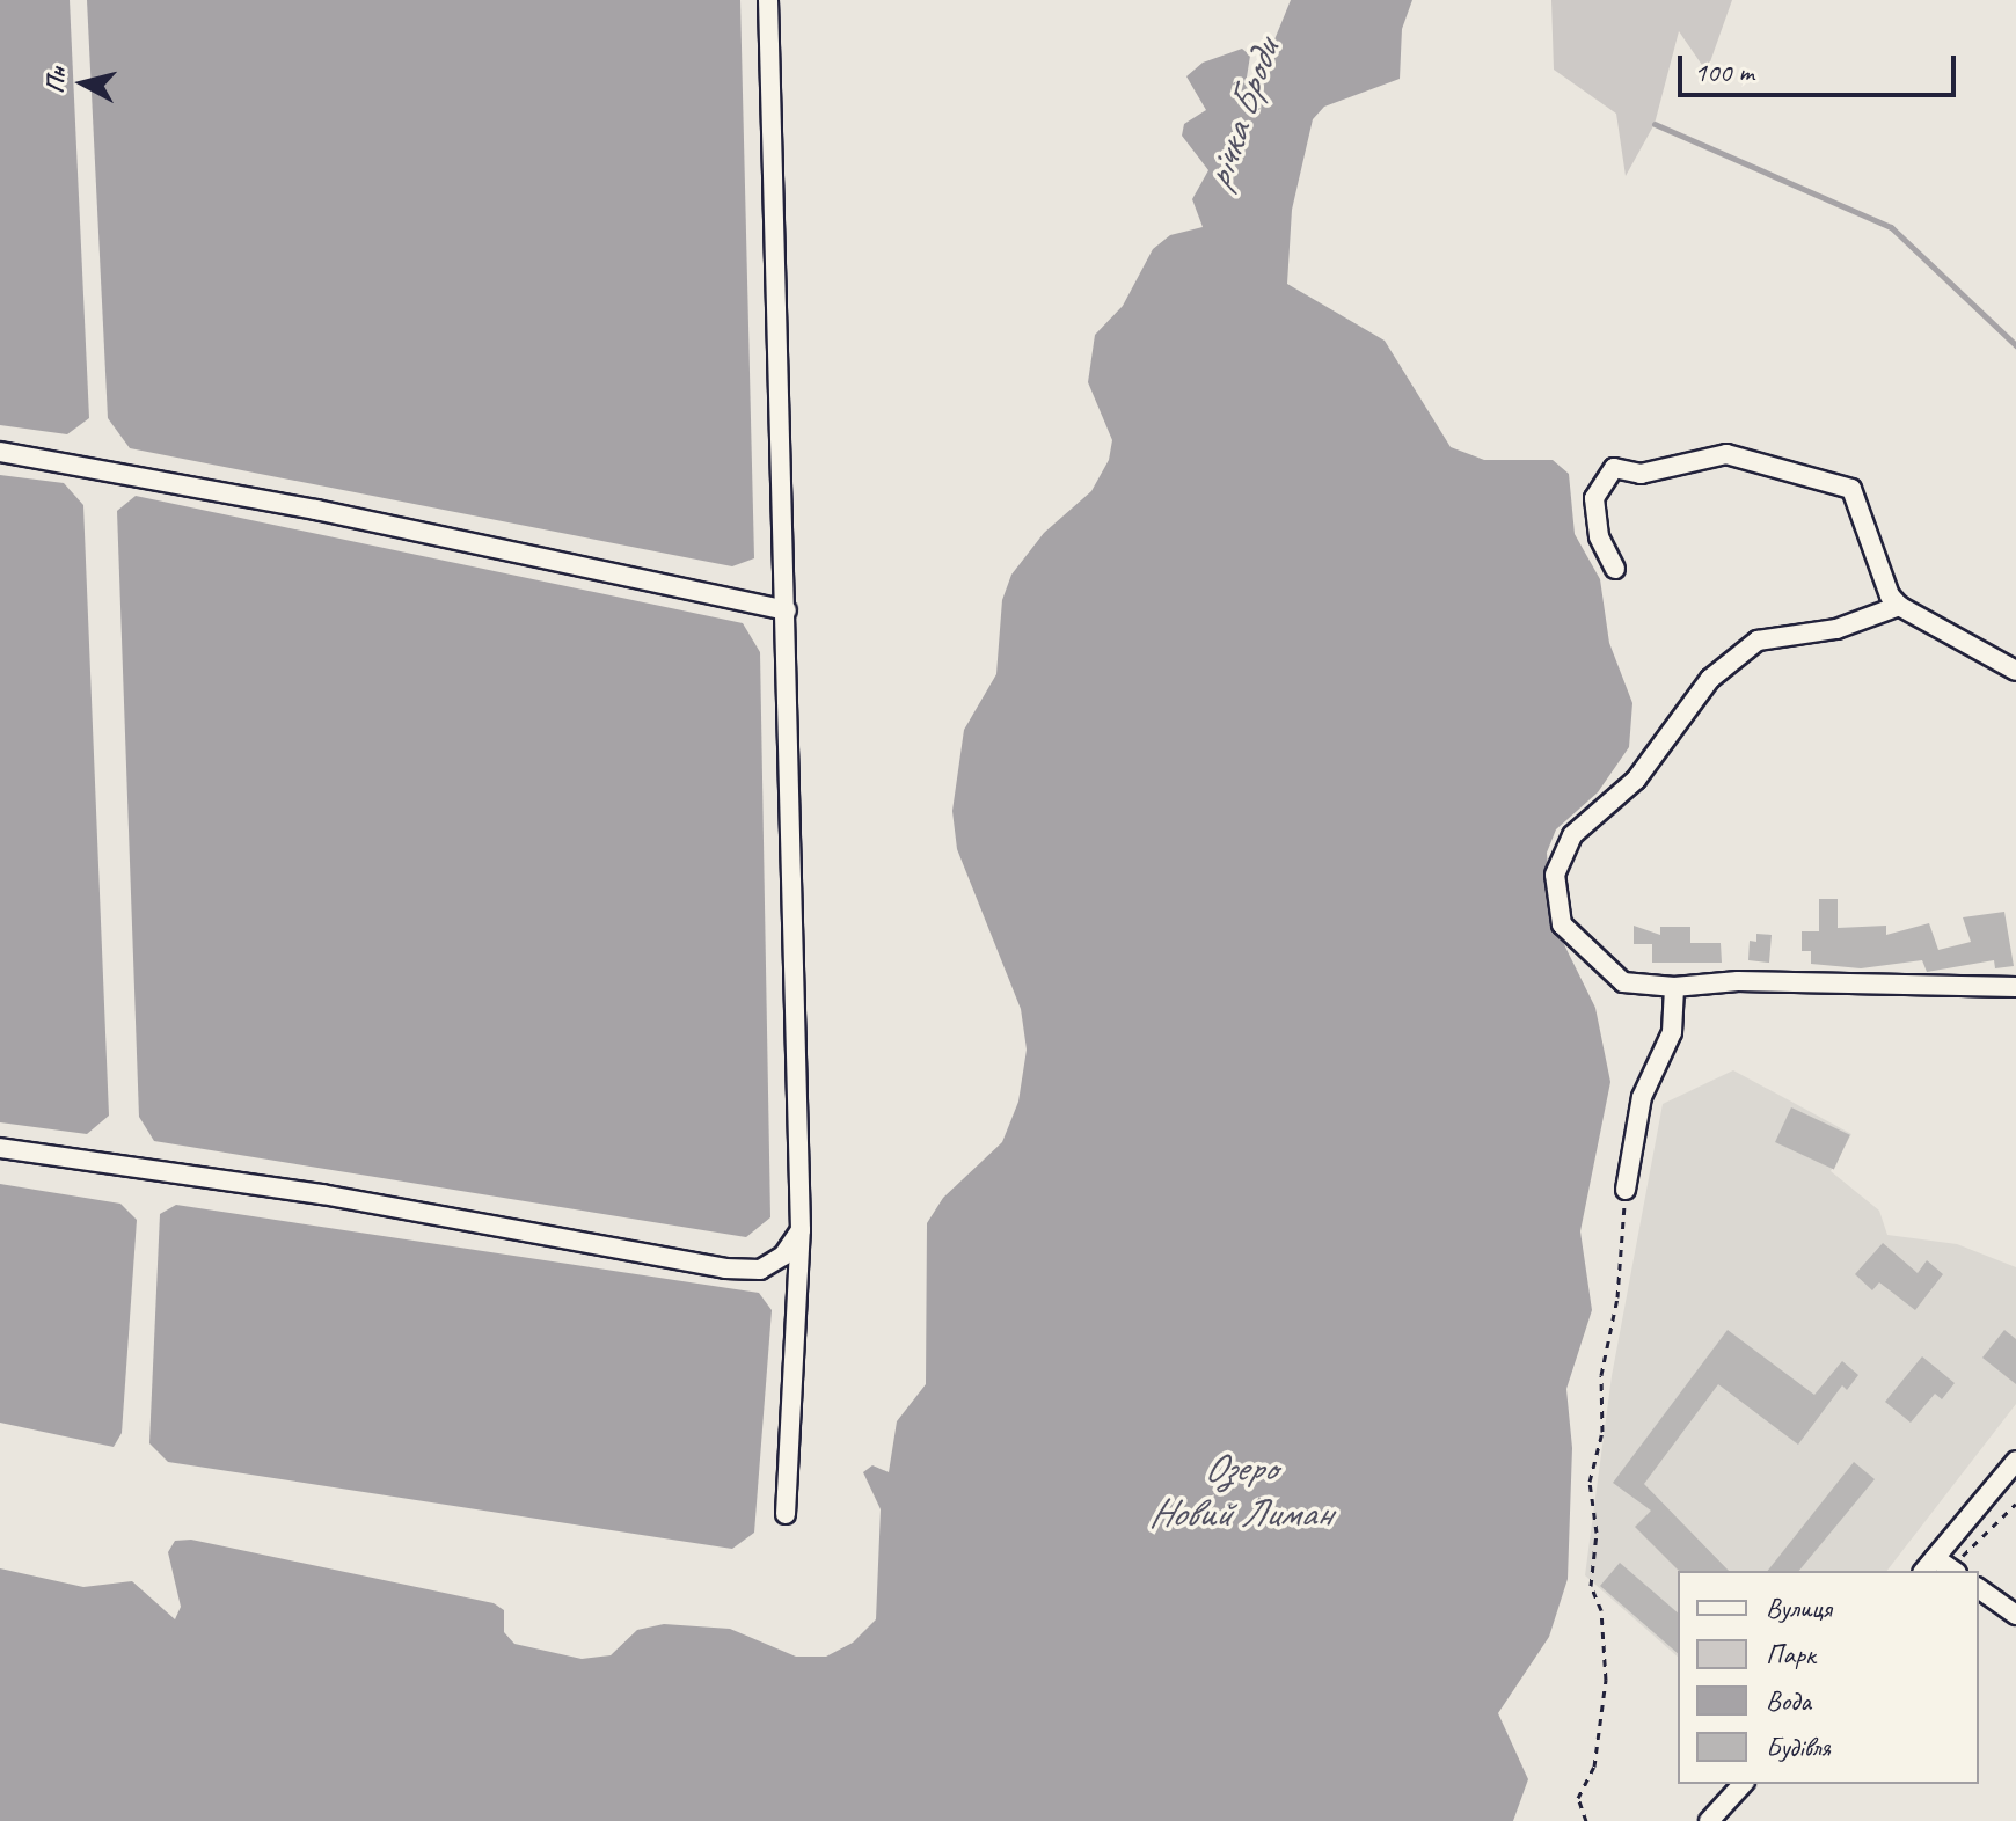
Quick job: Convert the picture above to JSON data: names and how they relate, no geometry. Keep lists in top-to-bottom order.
{
  "water": ["річка Броди", "Озеро Новий Лиман"],
  "legend": [
    "Вулиця",
    "Парк",
    "Вода",
    "Будівля"
  ],
  "scale_bar": "100 m",
  "north": "left"
}
